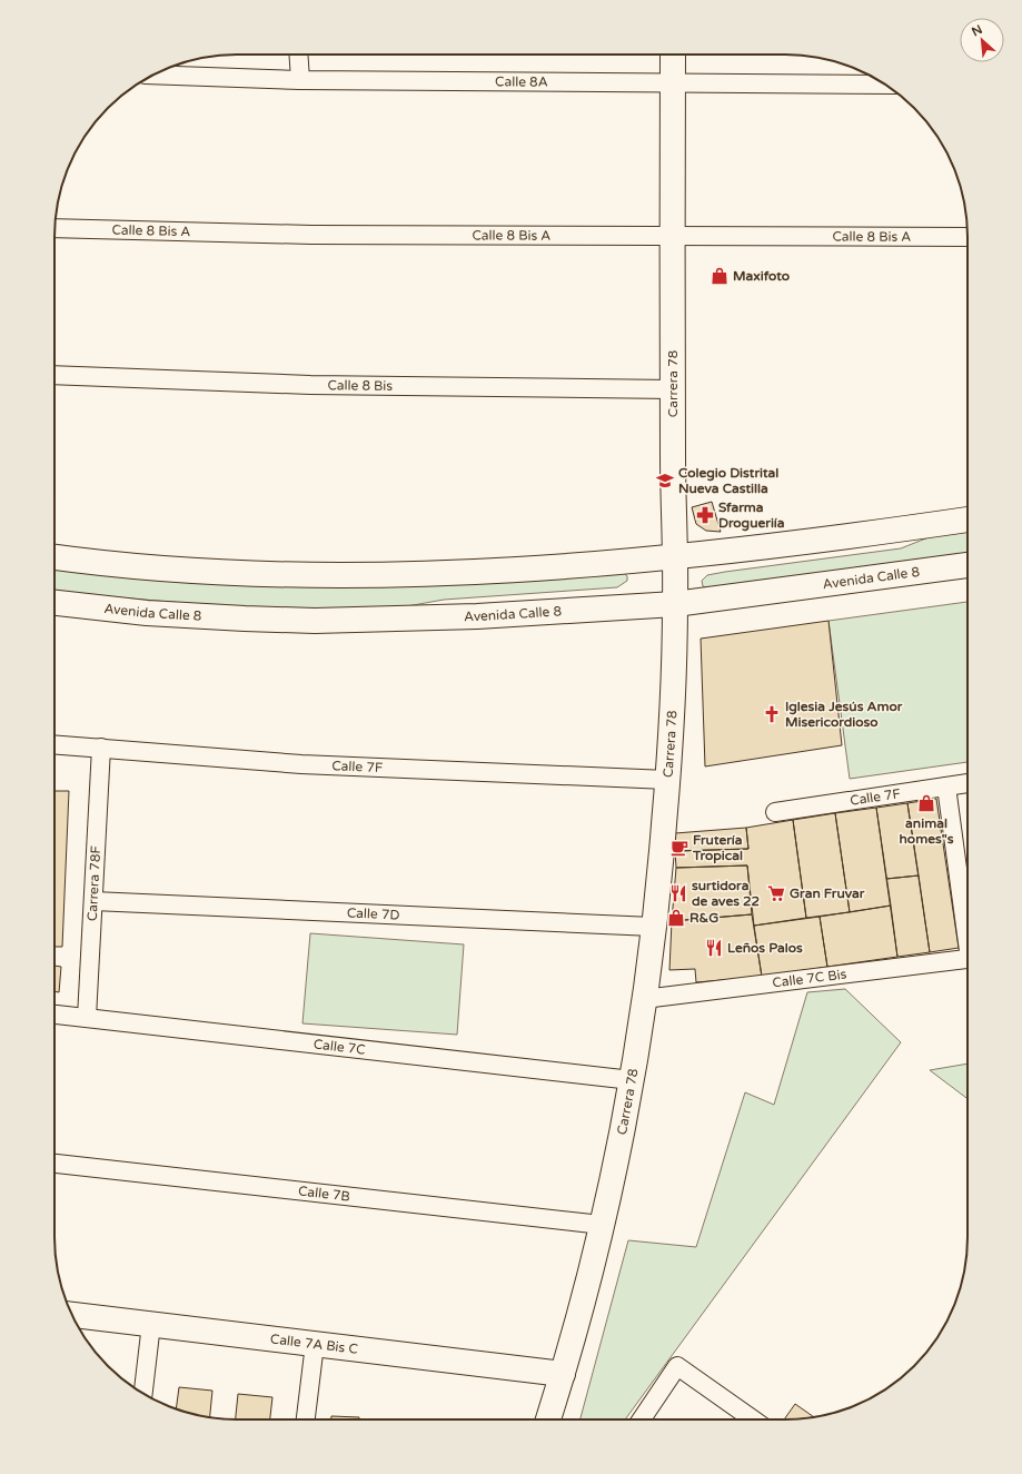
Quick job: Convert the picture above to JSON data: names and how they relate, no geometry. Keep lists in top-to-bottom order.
{
  "streets": {
    "street": [
      "Calle 8A",
      "Calle 8 Bis A",
      "Carrera 78",
      "Calle 8 Bis",
      "Avenida Calle 8",
      "Calle 7F",
      "Carrera 78F",
      "Calle 7D",
      "Calle 7C Bis",
      "Calle 7C",
      "Calle 7B",
      "Calle 7A Bis C"
    ]
  },
  "crossings": [
    ["Calle 8A", "Carrera 78"],
    ["Calle 8 Bis A", "Carrera 78"],
    ["Carrera 78", "Calle 8 Bis"],
    ["Carrera 78", "Avenida Calle 8"],
    ["Carrera 78", "Calle 7F"],
    ["Carrera 78", "Calle 7D"],
    ["Carrera 78", "Calle 7C Bis"],
    ["Carrera 78", "Calle 7C"],
    ["Carrera 78", "Calle 7B"],
    ["Carrera 78", "Calle 7A Bis C"],
    ["Calle 7F", "Carrera 78F"],
    ["Carrera 78F", "Calle 7D"],
    ["Carrera 78F", "Calle 7C"]
  ],
  "places": {
    "shop": ["Maxifoto", "animal homes\"s", "R&G"],
    "school or university": ["Colegio Distrital Nueva Castilla"],
    "pharmacy": ["Sfarma Drogueriía"],
    "church": ["Iglesia Jesús Amor Misericordioso"],
    "cafe": ["Frutería Tropical"],
    "restaurant": ["surtidora de aves 22", "Leños Palos"],
    "supermarket": ["Gran Fruvar"]
  },
  "north": "top left"
}
